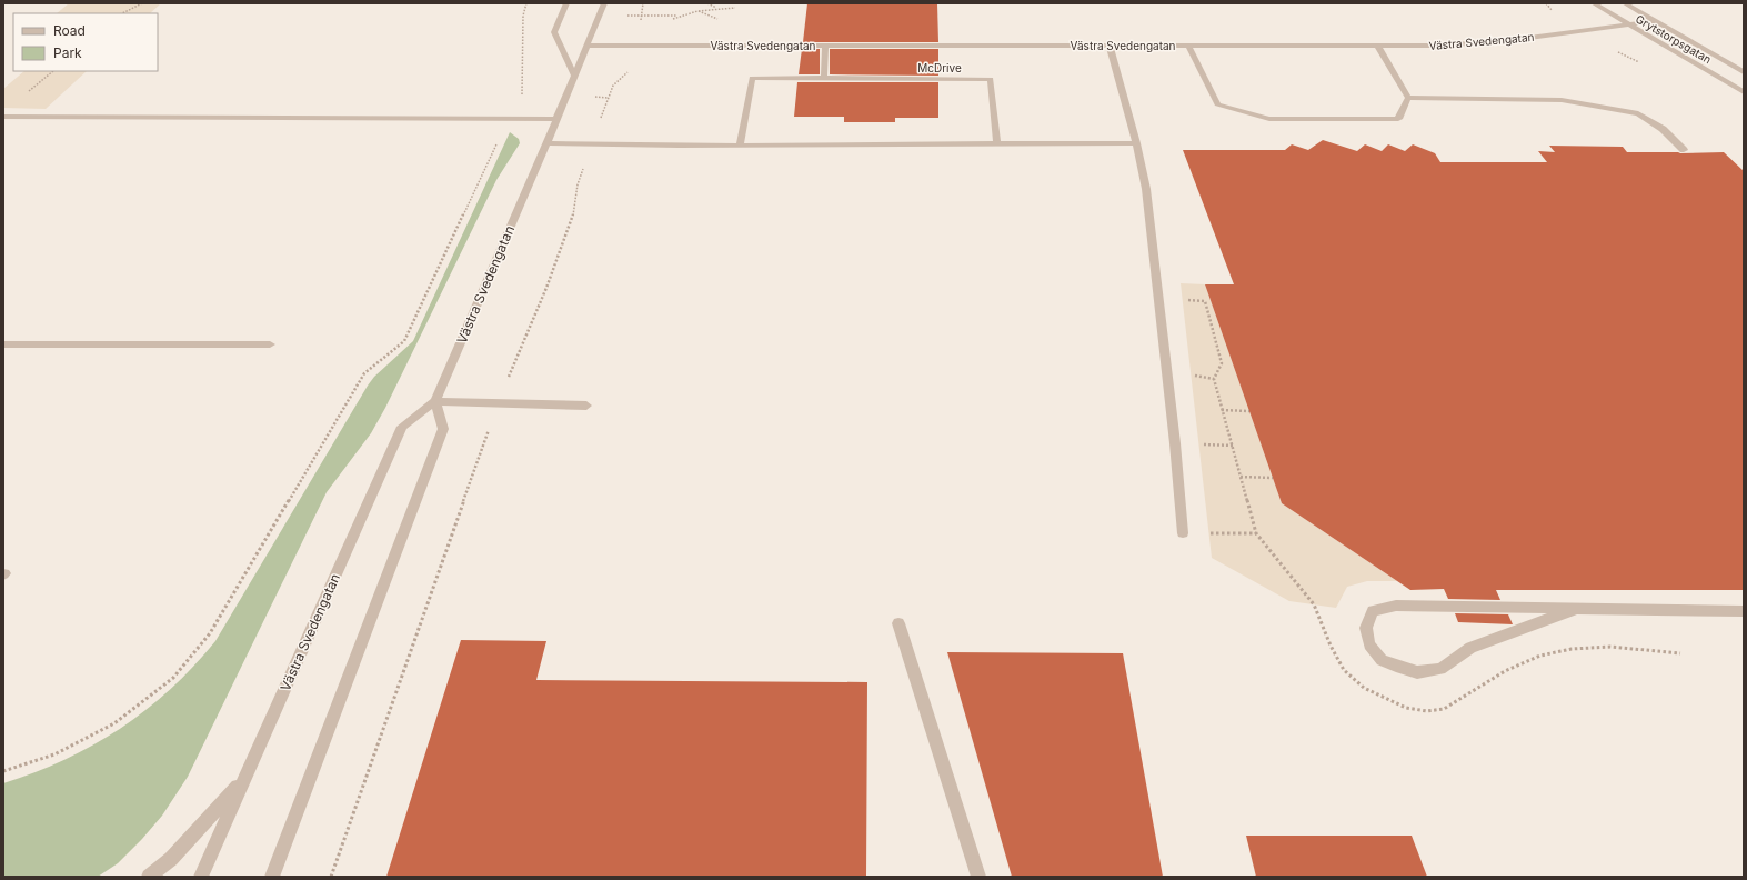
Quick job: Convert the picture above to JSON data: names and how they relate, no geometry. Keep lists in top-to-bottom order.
{
  "streets": {
    "street": ["Grytstorpsgatan", "Västra Svedengatan", "McDrive"]
  },
  "crossings": [
    ["Grytstorpsgatan", "Västra Svedengatan"]
  ],
  "legend": ["Road", "Park"]
}
